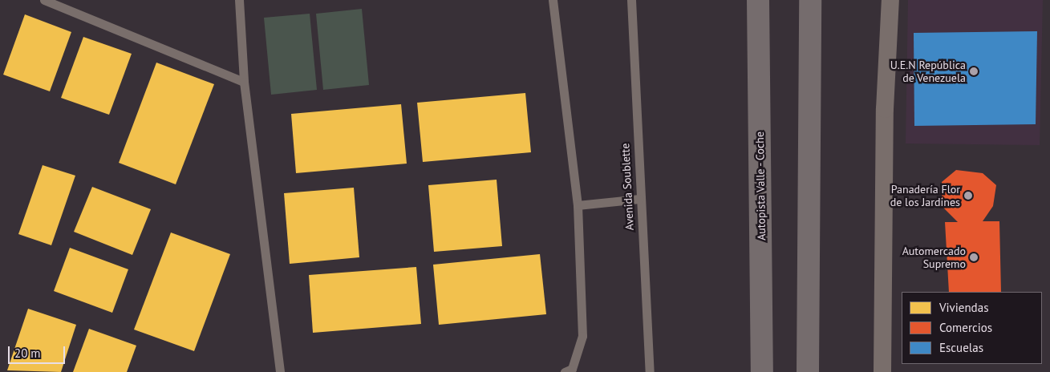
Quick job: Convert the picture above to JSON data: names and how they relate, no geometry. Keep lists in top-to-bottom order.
{
  "streets": {
    "highway": ["Autopista Valle - Coche"],
    "lane": ["Avenida Soublette"]
  },
  "places": ["U.E.N República de Venezuela", "Panadería Flor de los Jardines", "Automercado Supremo"],
  "legend": ["Viviendas", "Comercios", "Escuelas"],
  "scale_bar": "20 m"
}
